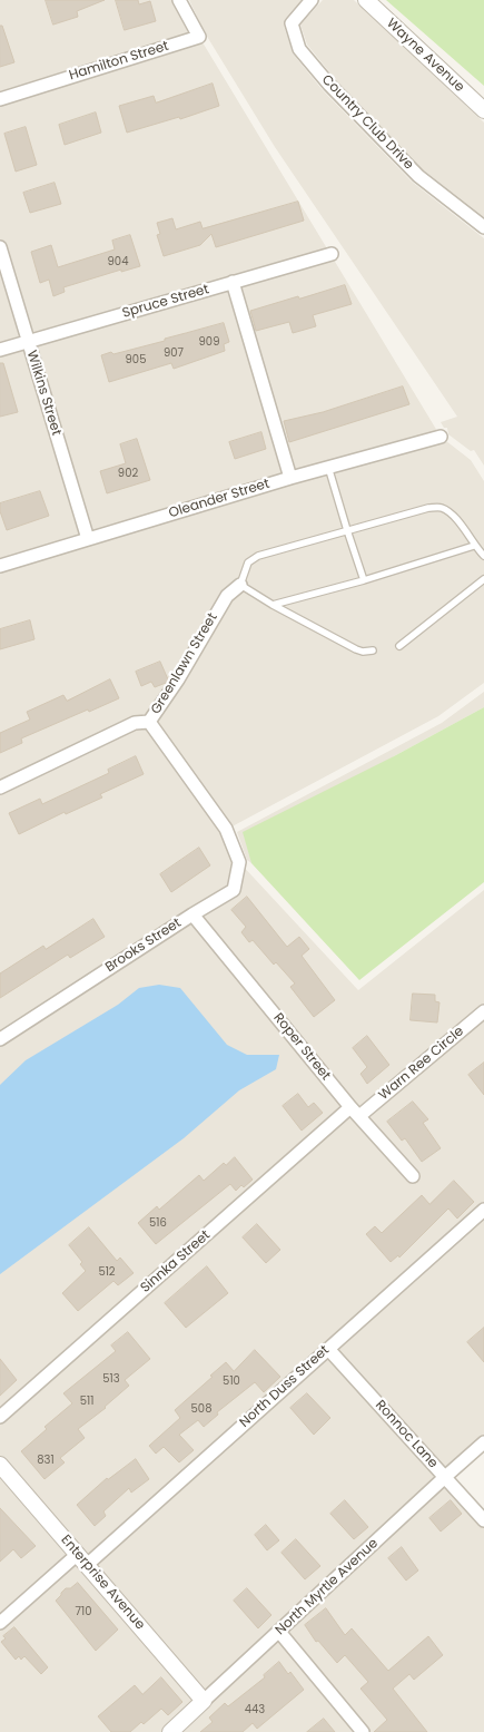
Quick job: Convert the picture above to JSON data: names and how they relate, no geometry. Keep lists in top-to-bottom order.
{
  "streets": {
    "street": [
      "Wayne Avenue",
      "Hamilton Street",
      "Country Club Drive",
      "Spruce Street",
      "Wilkins Street",
      "Oleander Street",
      "Greenlawn Street",
      "Brooks Street",
      "Roper Street",
      "Warn Ree Circle",
      "Sinnka Street",
      "North Duss Street",
      "Ronnoc Lane",
      "Enterprise Avenue",
      "North Myrtle Avenue"
    ]
  },
  "crossings": [
    ["Spruce Street", "Wilkins Street"],
    ["Wilkins Street", "Oleander Street"],
    ["Greenlawn Street", "Brooks Street"],
    ["Brooks Street", "Roper Street"],
    ["Roper Street", "Warn Ree Circle"],
    ["Roper Street", "Sinnka Street"],
    ["Warn Ree Circle", "Sinnka Street"],
    ["North Duss Street", "Ronnoc Lane"],
    ["North Duss Street", "Enterprise Avenue"],
    ["Ronnoc Lane", "North Myrtle Avenue"],
    ["Enterprise Avenue", "North Myrtle Avenue"]
  ],
  "house_numbers": [
    "904",
    "909",
    "907",
    "905",
    "902",
    "516",
    "512",
    "513",
    "510",
    "511",
    "508",
    "831",
    "710",
    "443"
  ]
}
